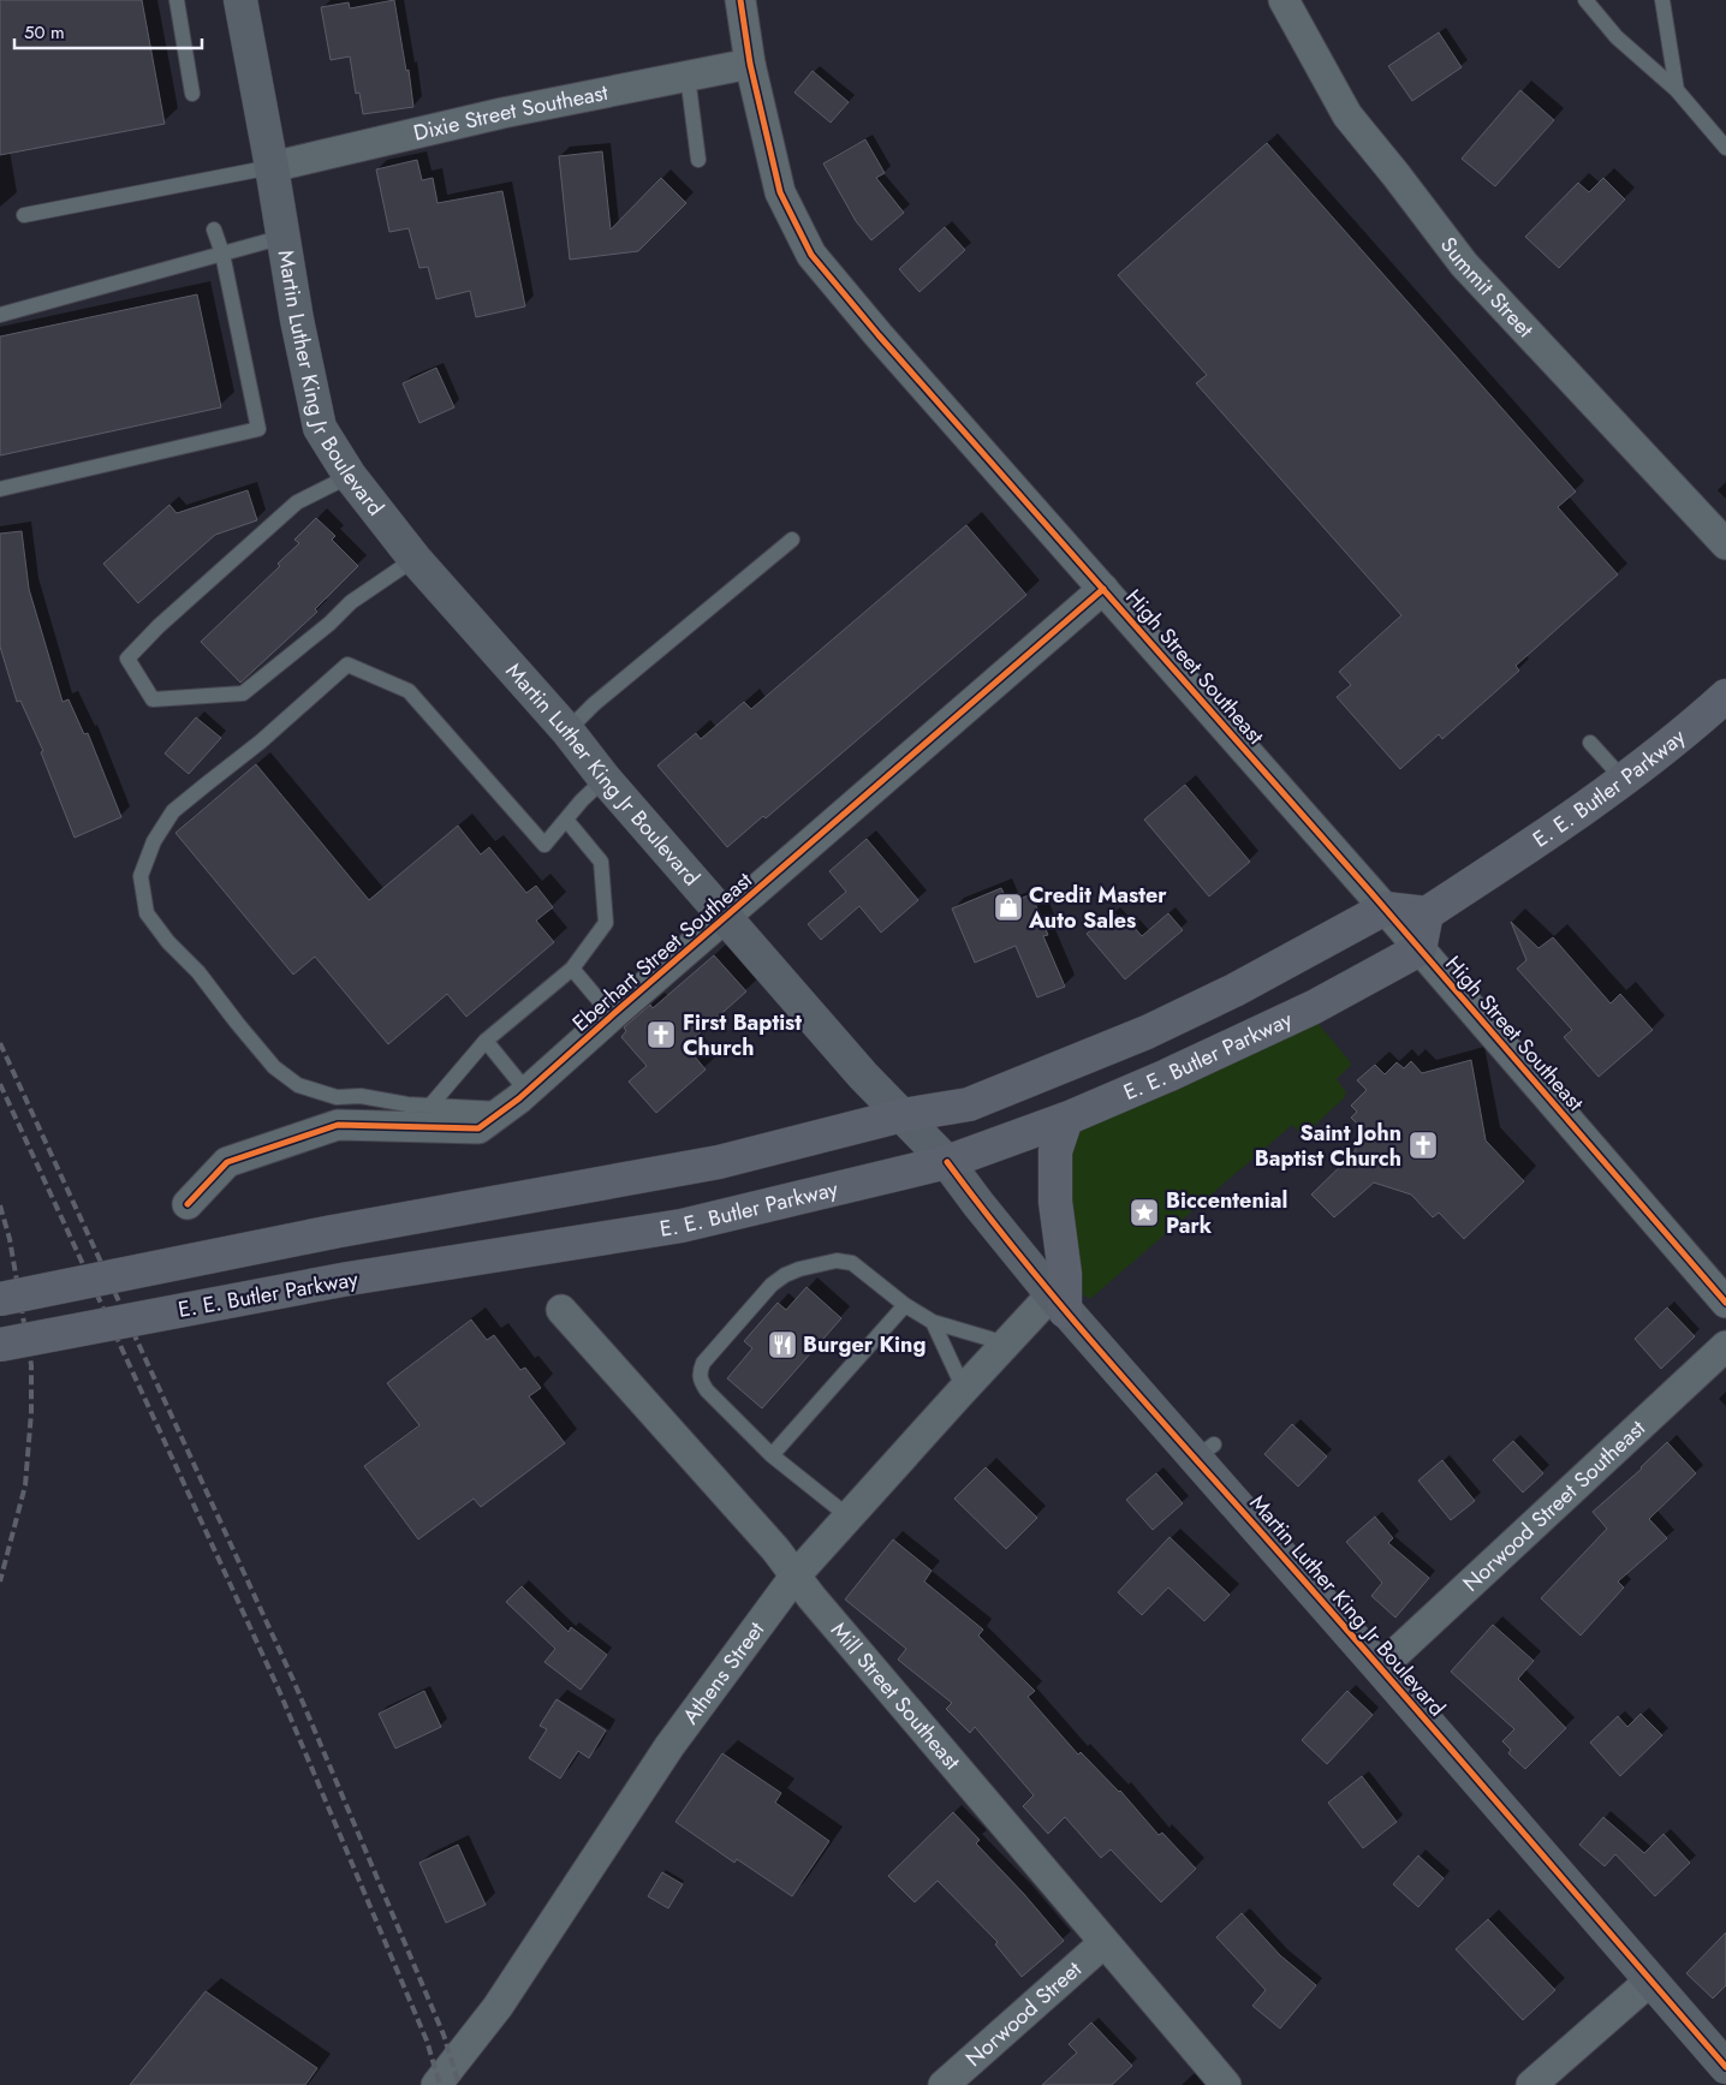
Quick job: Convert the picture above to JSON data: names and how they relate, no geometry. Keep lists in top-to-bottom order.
{
  "streets": {
    "highway": ["E. E. Butler Parkway"],
    "main road": ["Martin Luther King Jr Boulevard"],
    "street": [
      "Dixie Street Southeast",
      "Summit Street",
      "High Street Southeast",
      "Eberhart Street Southeast",
      "Norwood Street Southeast",
      "Athens Street",
      "Mill Street Southeast",
      "Norwood Street"
    ]
  },
  "crossings": [
    ["Dixie Street Southeast", "Martin Luther King Jr Boulevard"],
    ["Dixie Street Southeast", "High Street Southeast"],
    ["Martin Luther King Jr Boulevard", "E. E. Butler Parkway"],
    ["Martin Luther King Jr Boulevard", "Eberhart Street Southeast"],
    ["Martin Luther King Jr Boulevard", "Norwood Street Southeast"],
    ["Martin Luther King Jr Boulevard", "Athens Street"],
    ["High Street Southeast", "E. E. Butler Parkway"],
    ["High Street Southeast", "Eberhart Street Southeast"],
    ["Athens Street", "Mill Street Southeast"],
    ["Mill Street Southeast", "Norwood Street"]
  ],
  "places": {
    "shop": ["Credit Master Auto Sales"],
    "church": ["First Baptist Church", "Saint John Baptist Church"],
    "place": ["Biccentenial Park"],
    "restaurant": ["Burger King"]
  },
  "scale_bar": "50 m"
}
